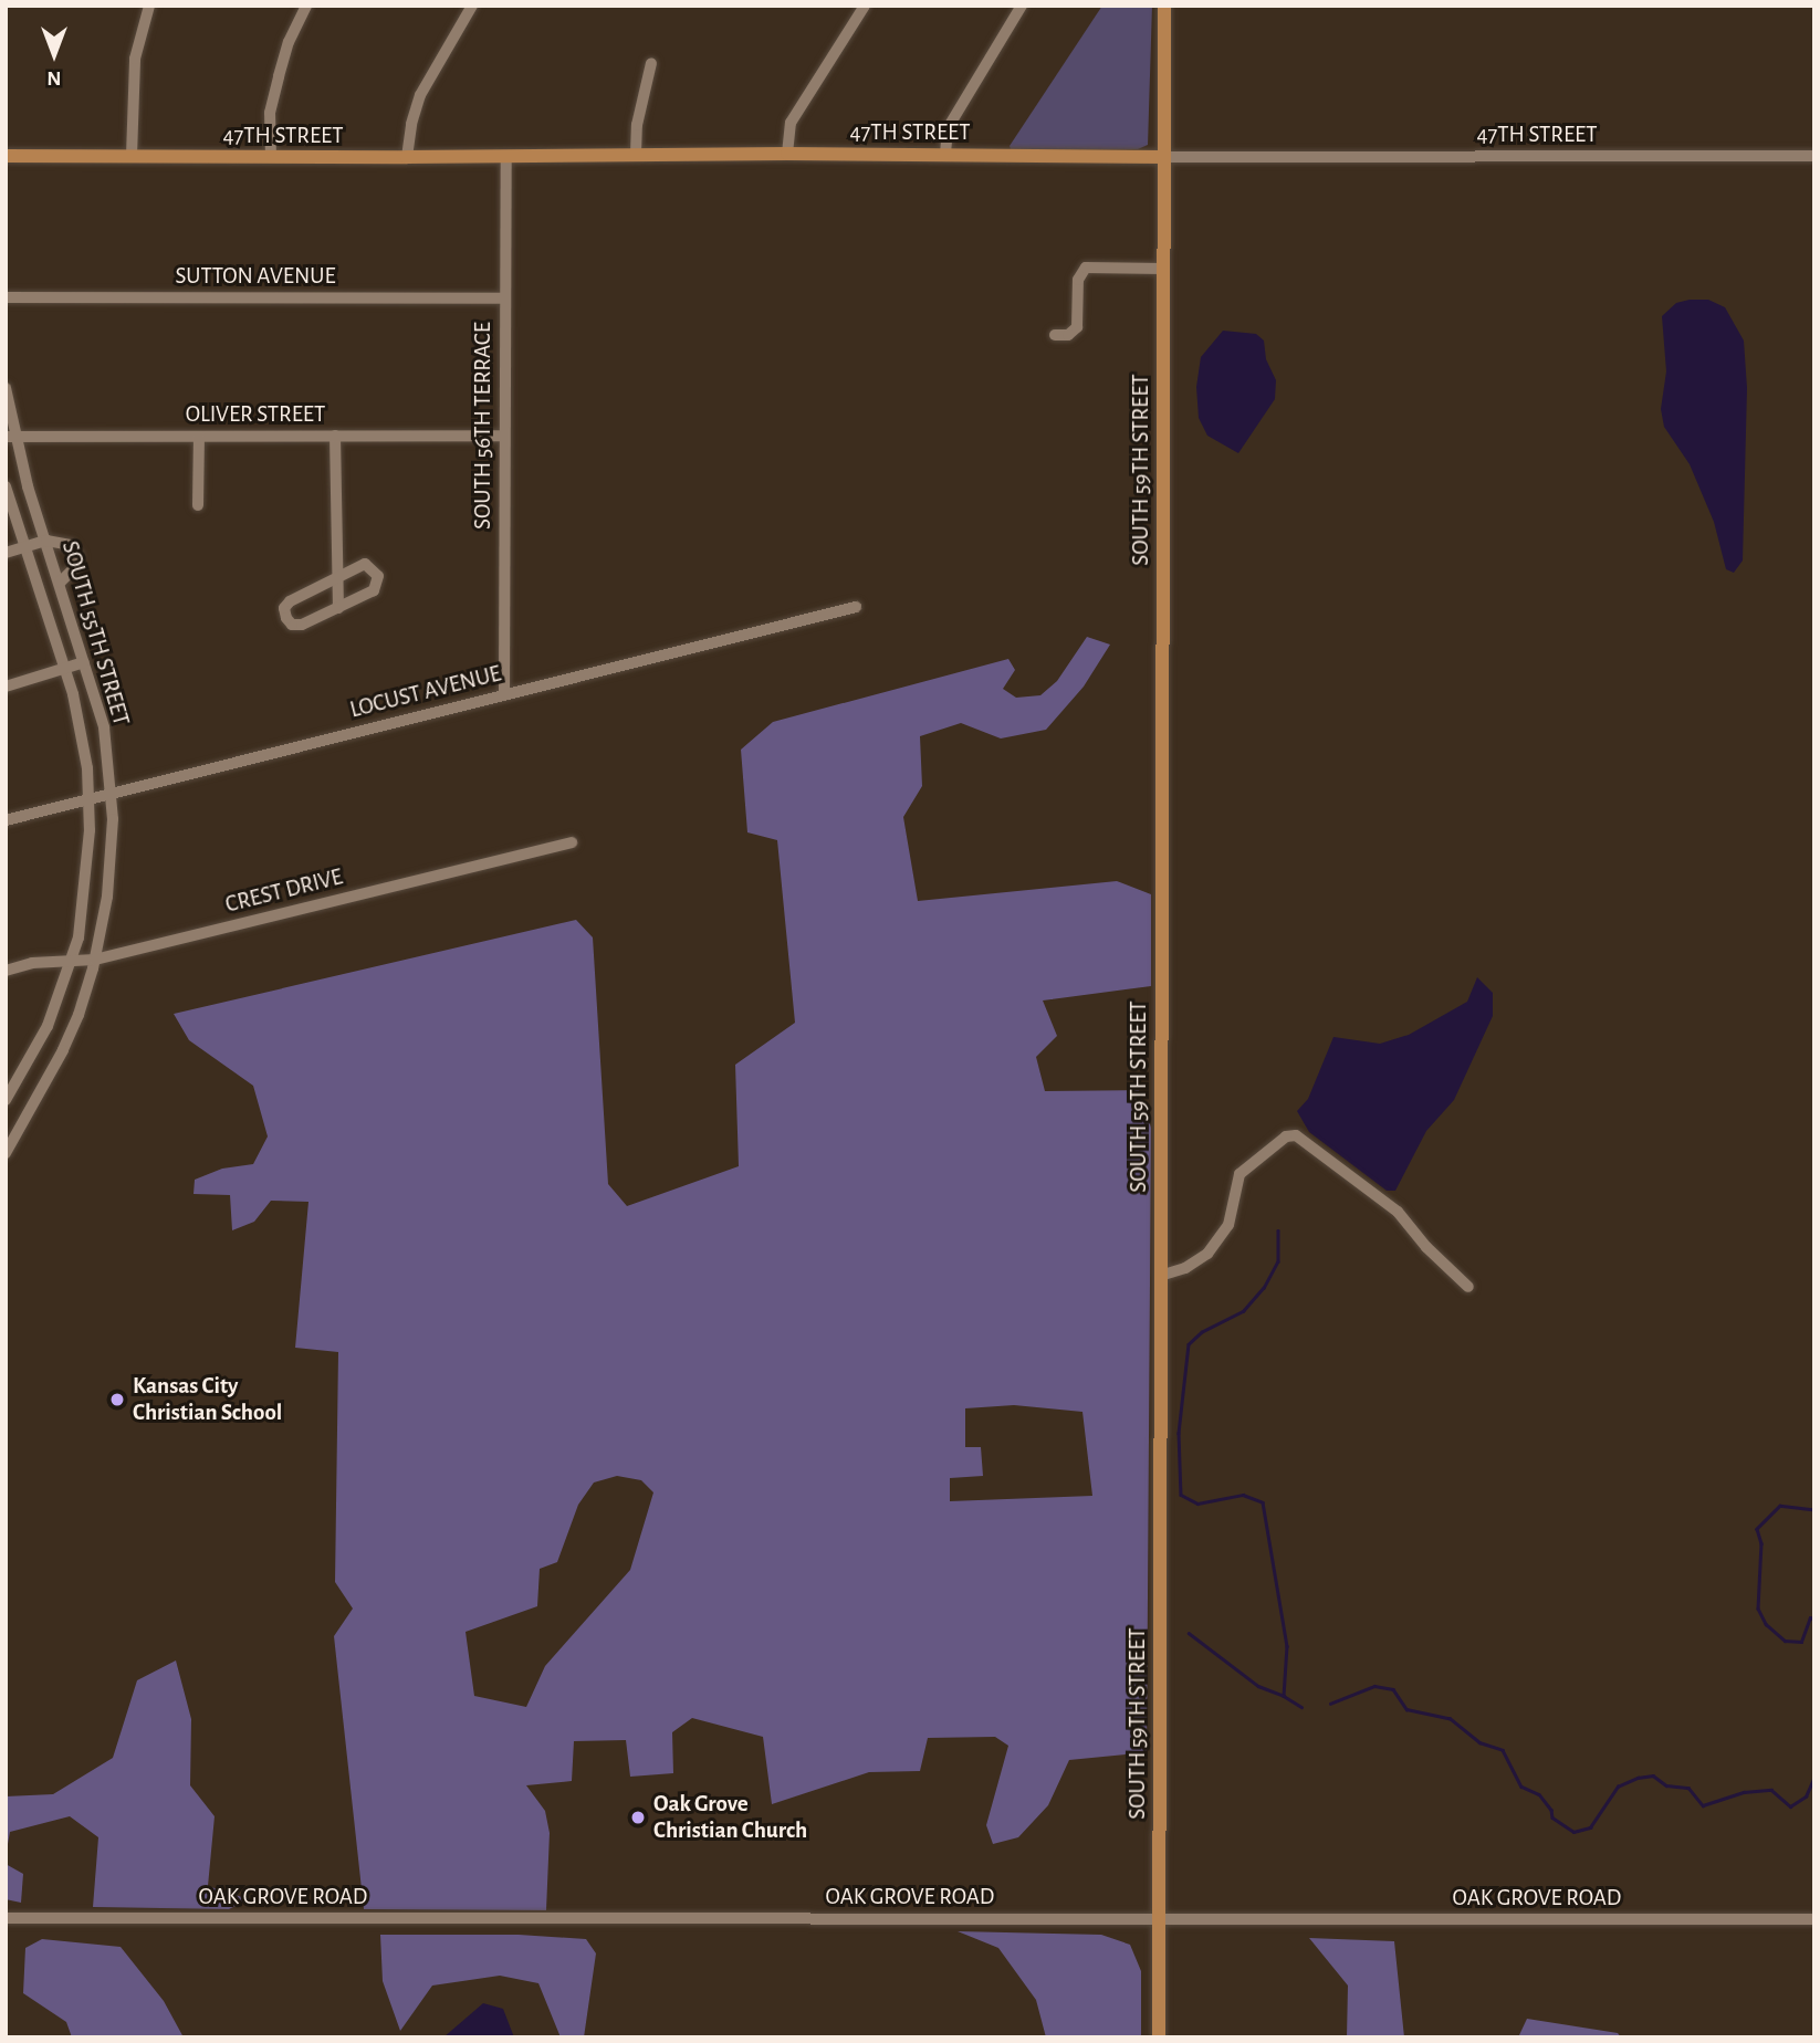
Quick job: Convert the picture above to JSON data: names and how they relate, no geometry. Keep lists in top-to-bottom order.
{
  "streets": {
    "main road": ["47TH STREET", "SOUTH 59TH STREET"],
    "street": [
      "SUTTON AVENUE",
      "OLIVER STREET",
      "SOUTH 56TH TERRACE",
      "SOUTH 55TH STREET",
      "LOCUST AVENUE",
      "CREST DRIVE",
      "OAK GROVE ROAD"
    ]
  },
  "crossings": [
    ["47TH STREET", "SOUTH 56TH TERRACE"],
    ["47TH STREET", "SOUTH 59TH STREET"],
    ["SUTTON AVENUE", "SOUTH 56TH TERRACE"],
    ["OLIVER STREET", "SOUTH 56TH TERRACE"],
    ["OLIVER STREET", "SOUTH 55TH STREET"],
    ["SOUTH 56TH TERRACE", "LOCUST AVENUE"],
    ["SOUTH 59TH STREET", "OAK GROVE ROAD"],
    ["SOUTH 55TH STREET", "LOCUST AVENUE"],
    ["SOUTH 55TH STREET", "CREST DRIVE"]
  ],
  "places": ["Kansas City Christian School", "Oak Grove Christian Church"],
  "north": "bottom"
}
